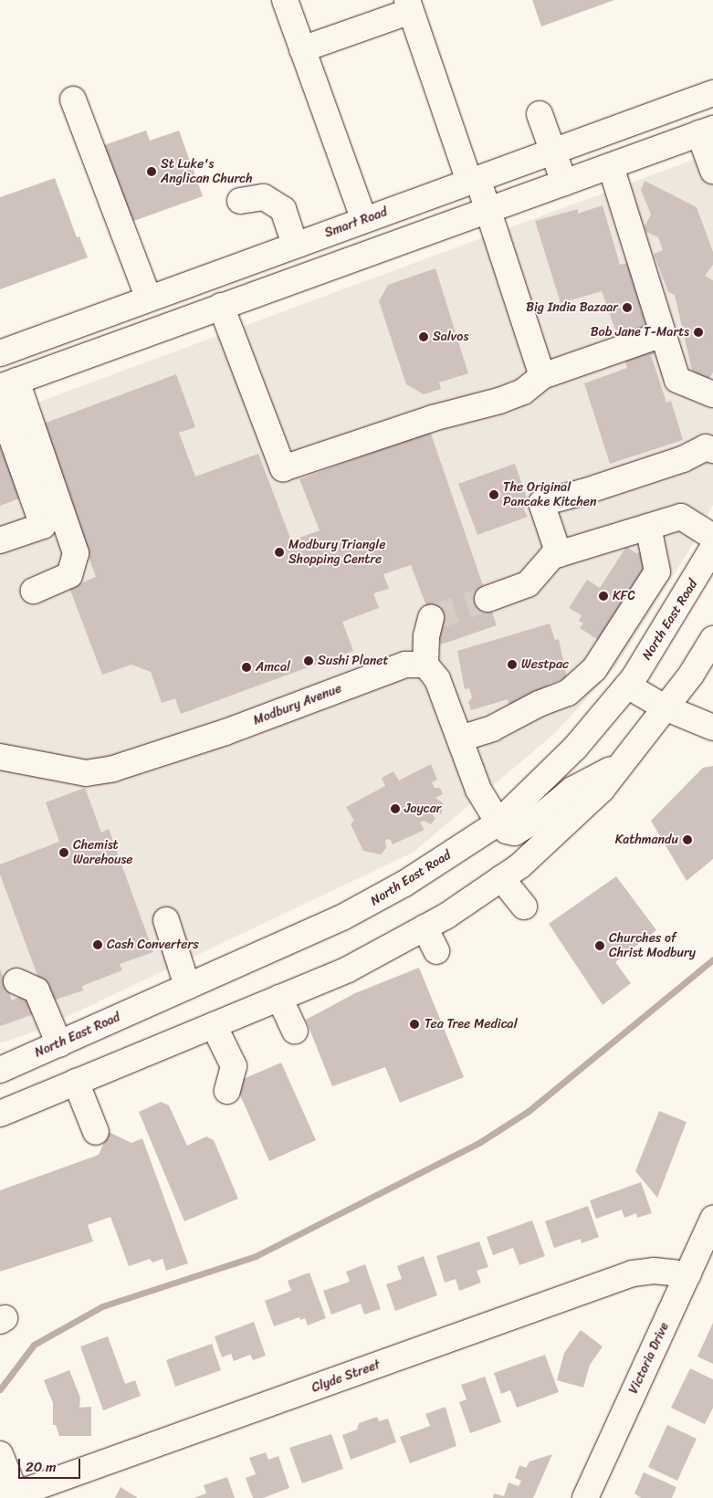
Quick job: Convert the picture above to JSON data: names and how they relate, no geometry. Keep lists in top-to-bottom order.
{
  "streets": {
    "main road": [
      "Smart Road",
      "North East Road",
      "Modbury Avenue",
      "Victoria Drive",
      "Clyde Street"
    ]
  },
  "crossings": [
    ["Victoria Drive", "Clyde Street"]
  ],
  "places": [
    "St Luke's Anglican Church",
    "Big India Bazaar",
    "Bob Jane T-Marts",
    "Salvos",
    "The Original Pancake Kitchen",
    "Modbury Triangle Shopping Centre",
    "KFC",
    "Sushi Planet",
    "Westpac",
    "Amcal",
    "Jaycar",
    "Kathmandu",
    "Chemist Warehouse",
    "Cash Converters",
    "Churches of Christ Modbury",
    "Tea Tree Medical"
  ],
  "scale_bar": "20 m"
}
